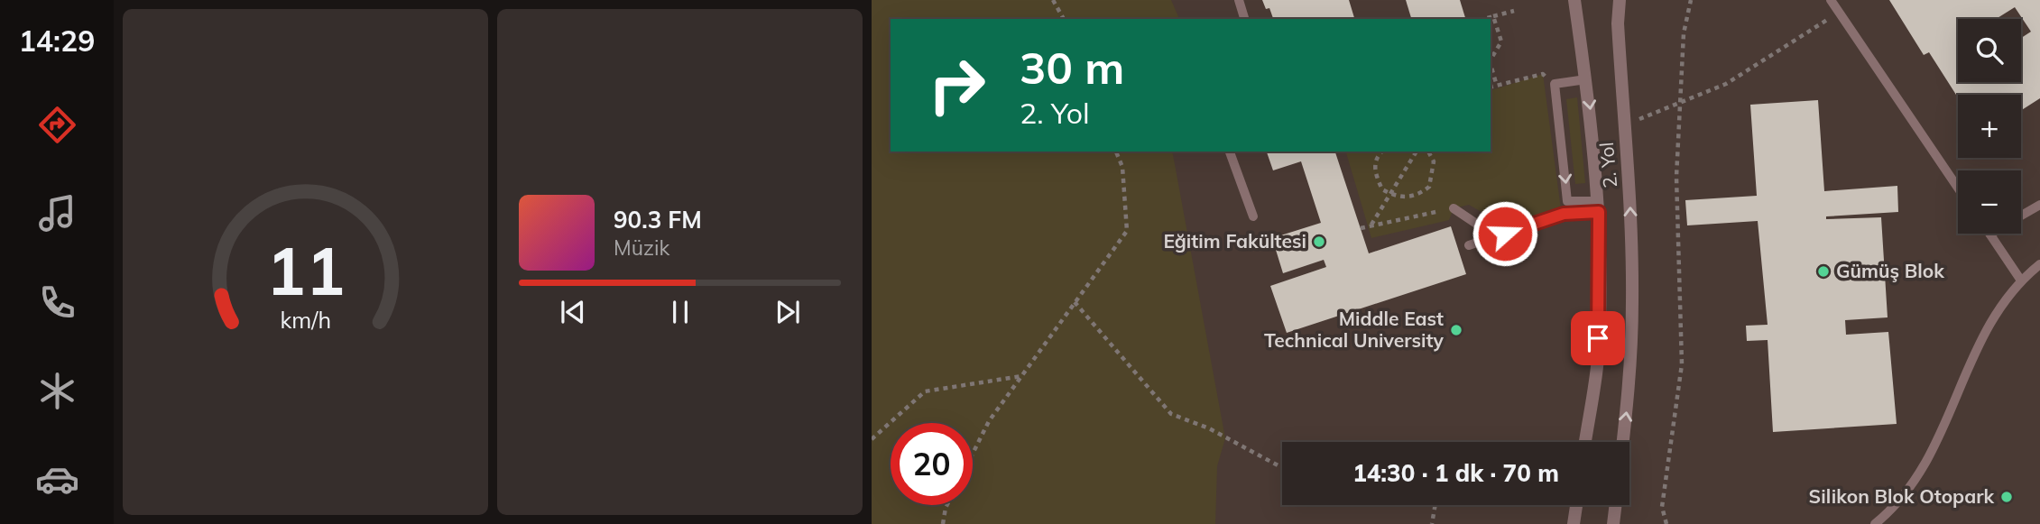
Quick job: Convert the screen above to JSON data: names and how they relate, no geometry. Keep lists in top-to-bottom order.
{
  "streets": {
    "street": ["2. Yol"]
  },
  "places": [
    "Eğitim Fakültesi",
    "Gümüş Blok",
    "Middle East Technical University",
    "Silikon Blok Otopark"
  ],
  "page": {
    "tabs": "14:29",
    "map_buttons": ["+", "−"],
    "turn": ["30 m", "2. Yol"],
    "song": ["90.3 FM", "Müzik"],
    "limit": "20",
    "trip": "14:30 · 1 dk · 70 m",
    "gauge": ["11", "km/h"]
  }
}
